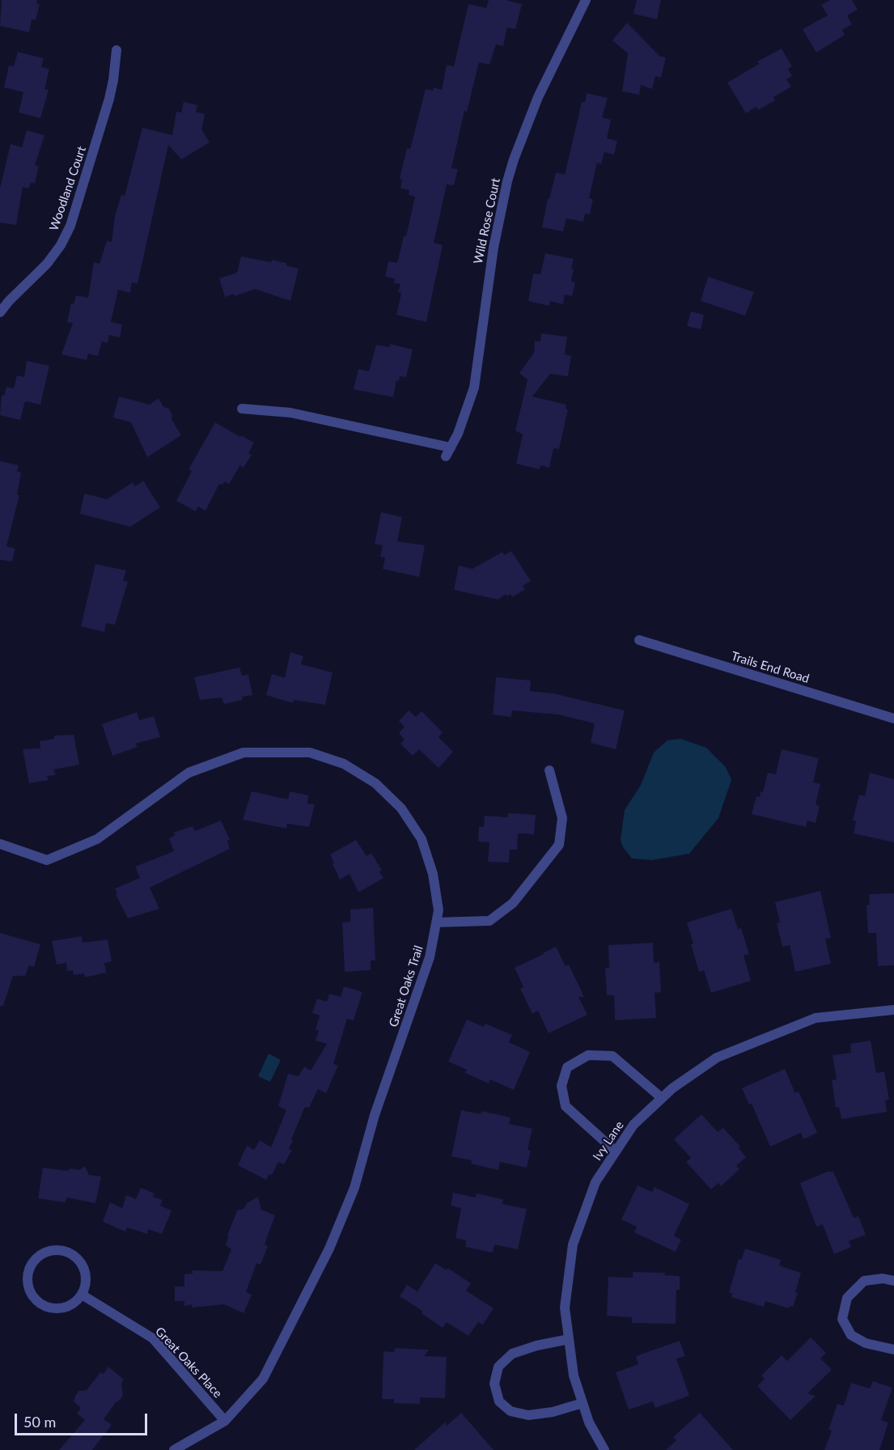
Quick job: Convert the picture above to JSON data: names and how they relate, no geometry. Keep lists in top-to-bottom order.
{
  "streets": {
    "street": [
      "Woodland Court",
      "Wild Rose Court",
      "Trails End Road",
      "Great Oaks Trail",
      "Ivy Lane",
      "Great Oaks Place"
    ]
  },
  "crossings": [
    ["Great Oaks Trail", "Great Oaks Place"]
  ],
  "scale_bar": "50 m"
}
